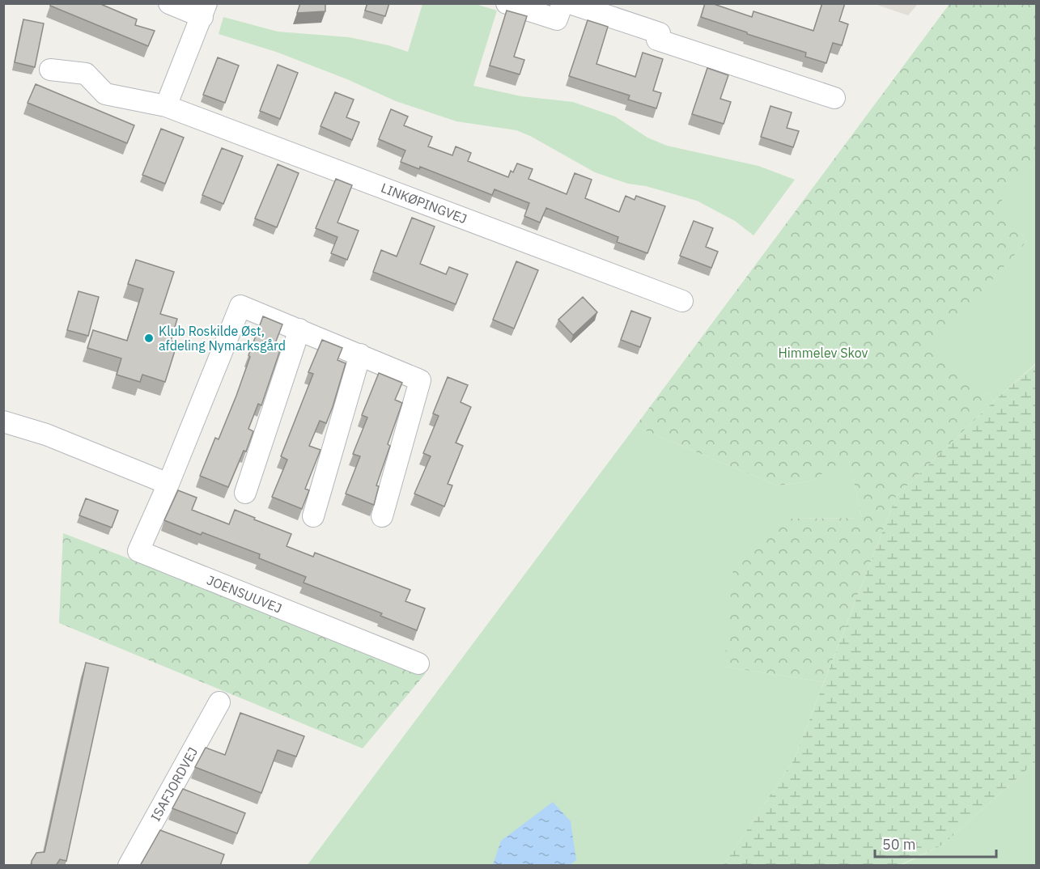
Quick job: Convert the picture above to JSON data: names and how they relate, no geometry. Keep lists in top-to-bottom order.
{
  "streets": {
    "street": ["LINKØPINGVEJ", "JOENSUUVEJ", "ISAFJORDVEJ"]
  },
  "parks": ["Himmelev Skov"],
  "places": ["Klub Roskilde Øst, afdeling Nymarksgård"],
  "scale_bar": "50 m"
}
